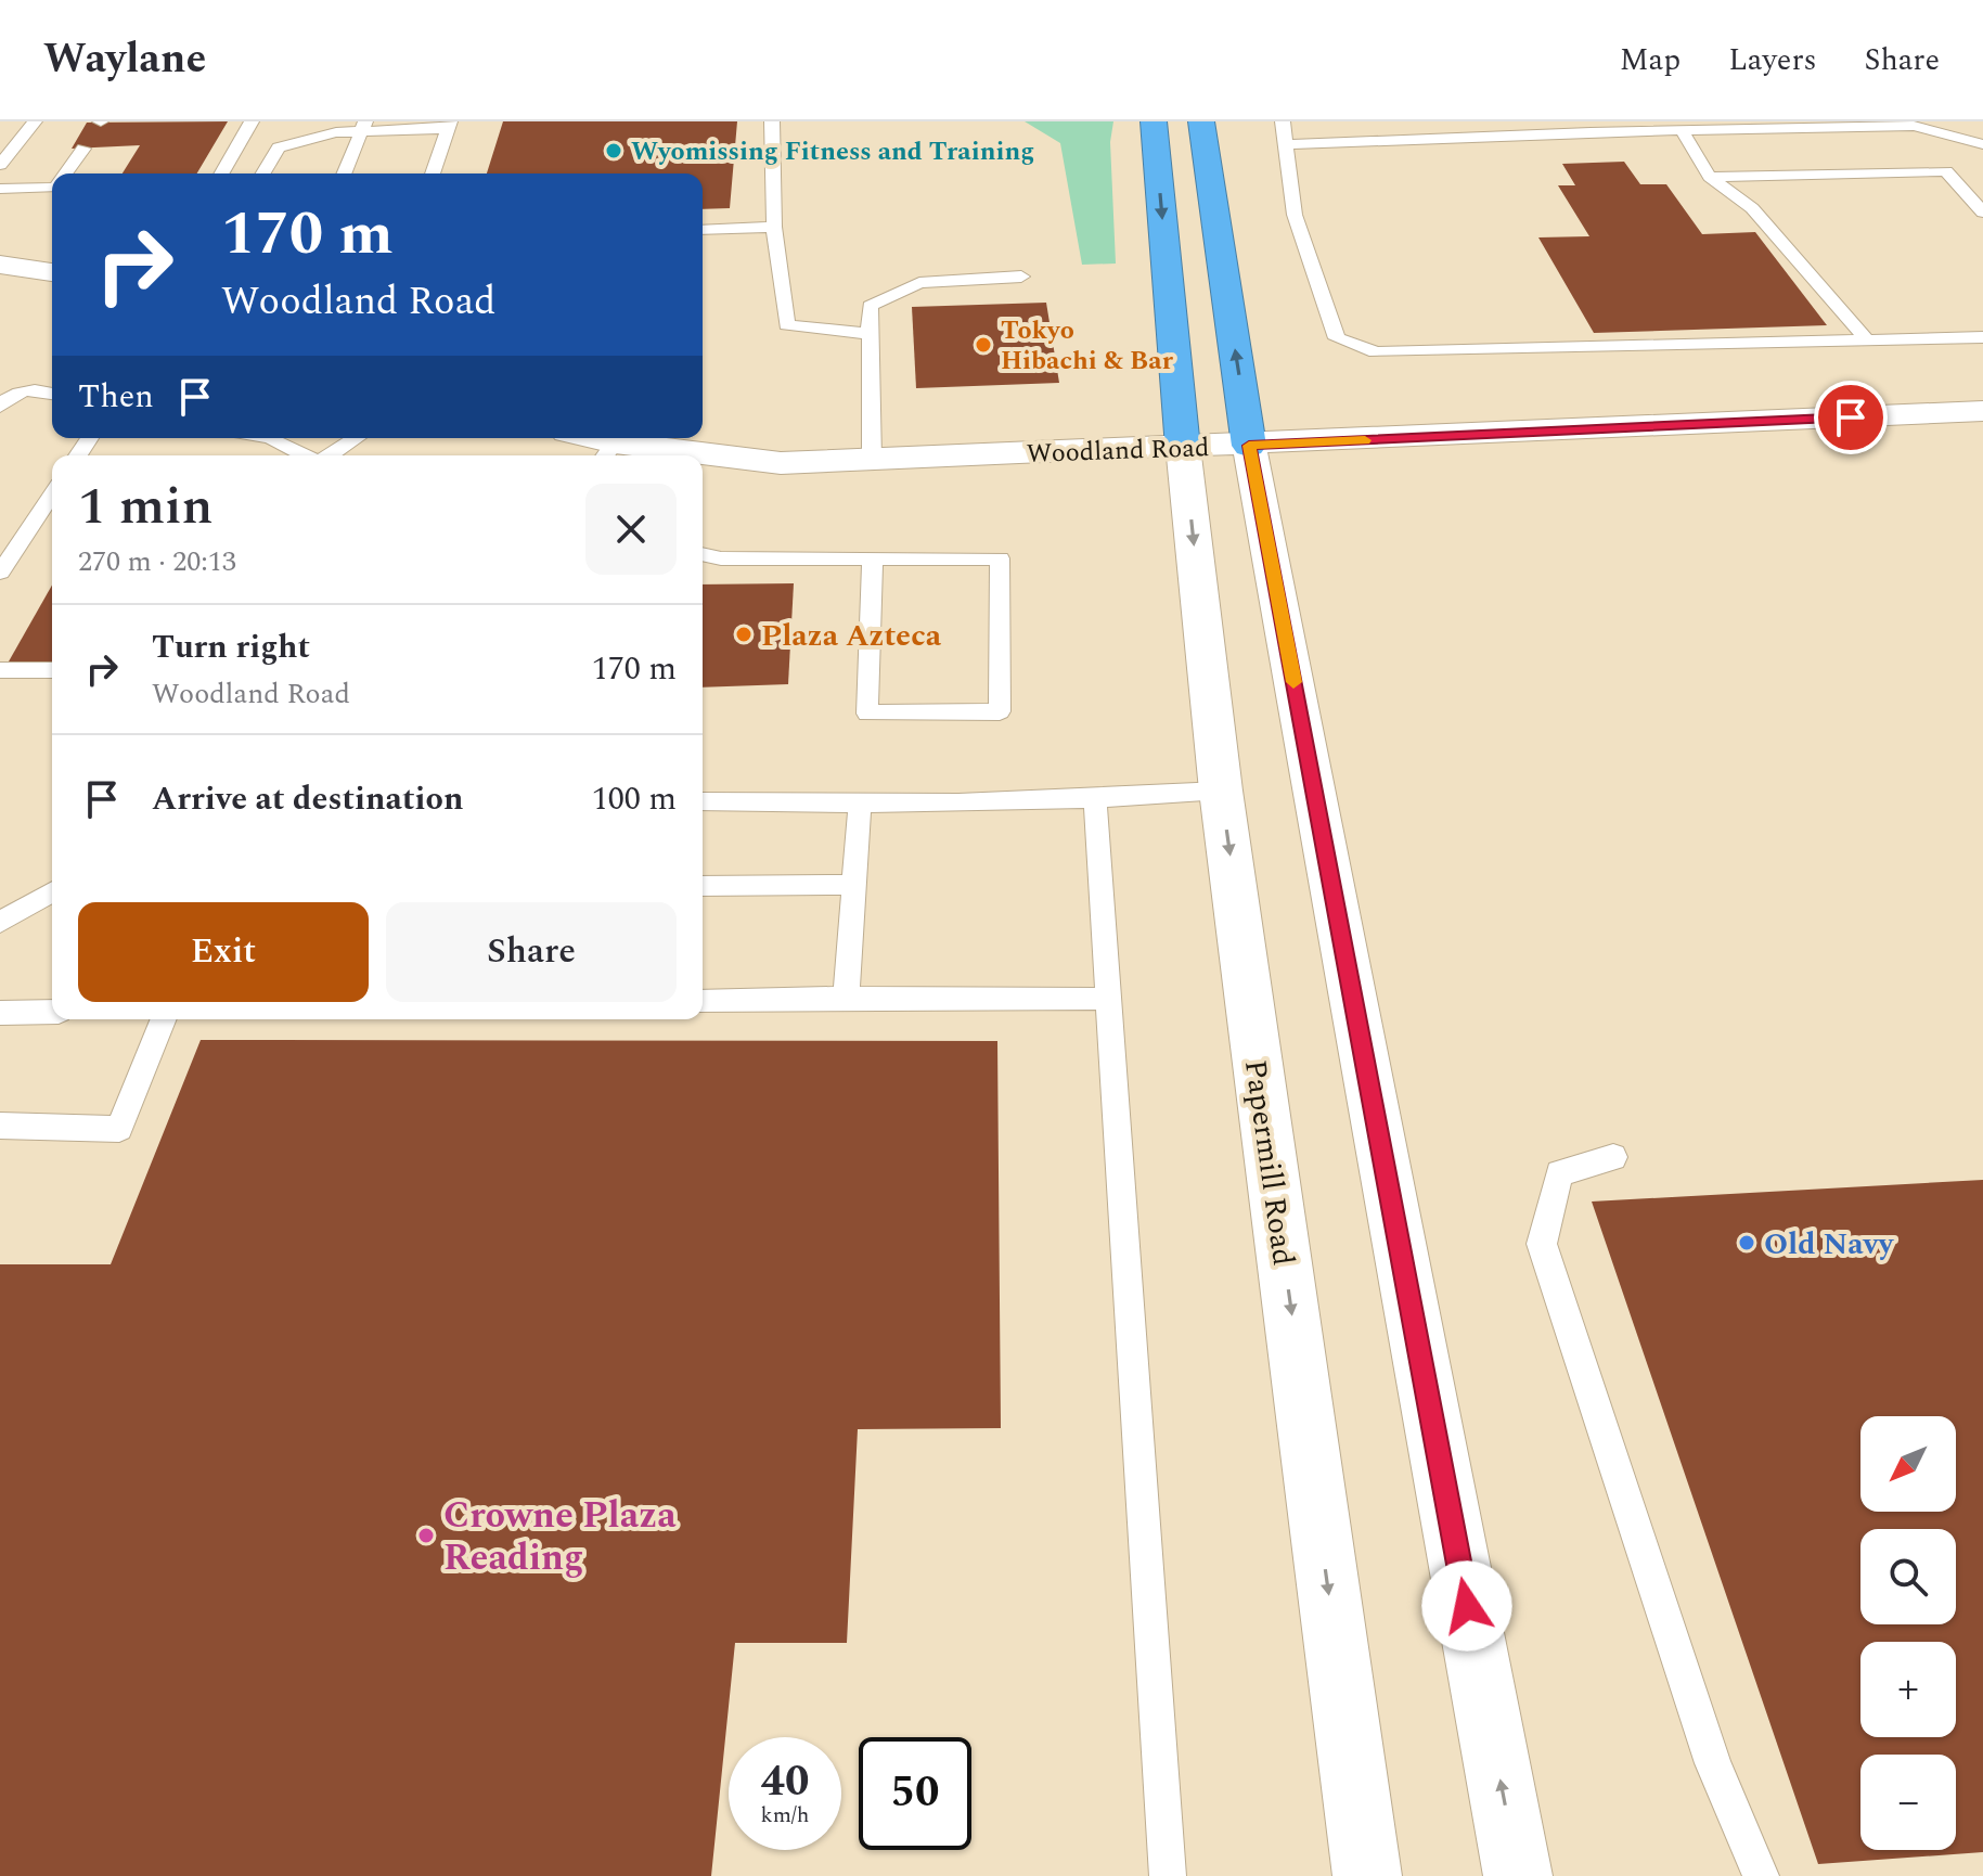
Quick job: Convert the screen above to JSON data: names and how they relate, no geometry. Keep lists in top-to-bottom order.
{
  "streets": {
    "main road": ["Woodland Road", "Papermill Road"]
  },
  "crossings": [
    ["Woodland Road", "Papermill Road"]
  ],
  "places": [
    "Wyomissing Fitness and Training",
    "Tokyo Hibachi & Bar",
    "Plaza Azteca",
    "Old Navy",
    "Crowne Plaza Reading"
  ],
  "north": "bottom left",
  "page": {
    "header": "Waylane",
    "nav": ["Map", "Layers", "Share"],
    "turn": ["170 m", "Woodland Road"],
    "then": "Then",
    "heading": ["1 min", "270 m · 20:13"],
    "list": [
      {
        "name": "Turn right",
        "note": "Woodland Road",
        "value": "170 m"
      },
      {
        "name": "Arrive at destination",
        "value": "100 m"
      }
    ],
    "buttons": ["Exit", "Share"],
    "map_buttons": ["+", "−"],
    "speed": "40 km/h",
    "limit": "50"
  }
}
